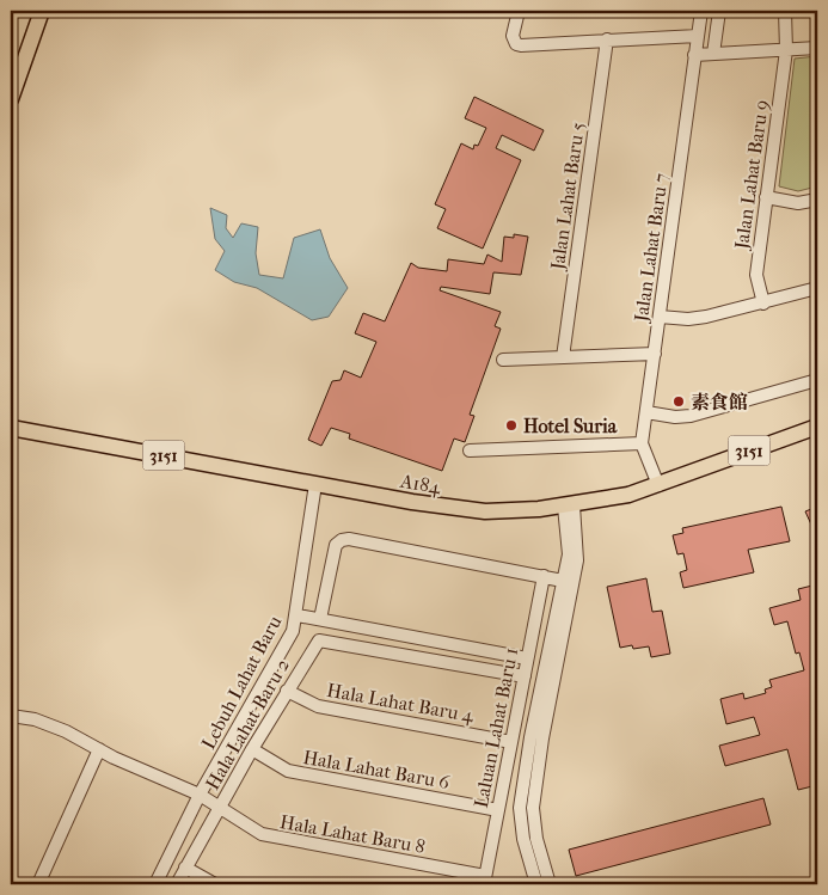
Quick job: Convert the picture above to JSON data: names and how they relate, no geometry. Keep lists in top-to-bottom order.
{
  "streets": {
    "main road": ["3151", "A184"],
    "street": [
      "Jalan Lahat Baru 9",
      "Jalan Lahat Baru 5",
      "Jalan Lahat Baru 7",
      "Lebuh Lahat Baru",
      "Hala Lahat Baru 4",
      "Hala Lahat Baru 2",
      "Laluan Lahat Baru 1",
      "Hala Lahat Baru 6",
      "Hala Lahat Baru 8"
    ]
  },
  "crossings": [
    ["A184", "Lebuh Lahat Baru"],
    ["Lebuh Lahat Baru", "Hala Lahat Baru 8"],
    ["Hala Lahat Baru 4", "Hala Lahat Baru 2"],
    ["Hala Lahat Baru 4", "Laluan Lahat Baru 1"],
    ["Hala Lahat Baru 2", "Laluan Lahat Baru 1"],
    ["Hala Lahat Baru 2", "Hala Lahat Baru 6"],
    ["Hala Lahat Baru 2", "Hala Lahat Baru 8"],
    ["Laluan Lahat Baru 1", "Hala Lahat Baru 6"],
    ["Laluan Lahat Baru 1", "Hala Lahat Baru 8"]
  ],
  "places": ["素食館", "Hotel Suria"]
}
